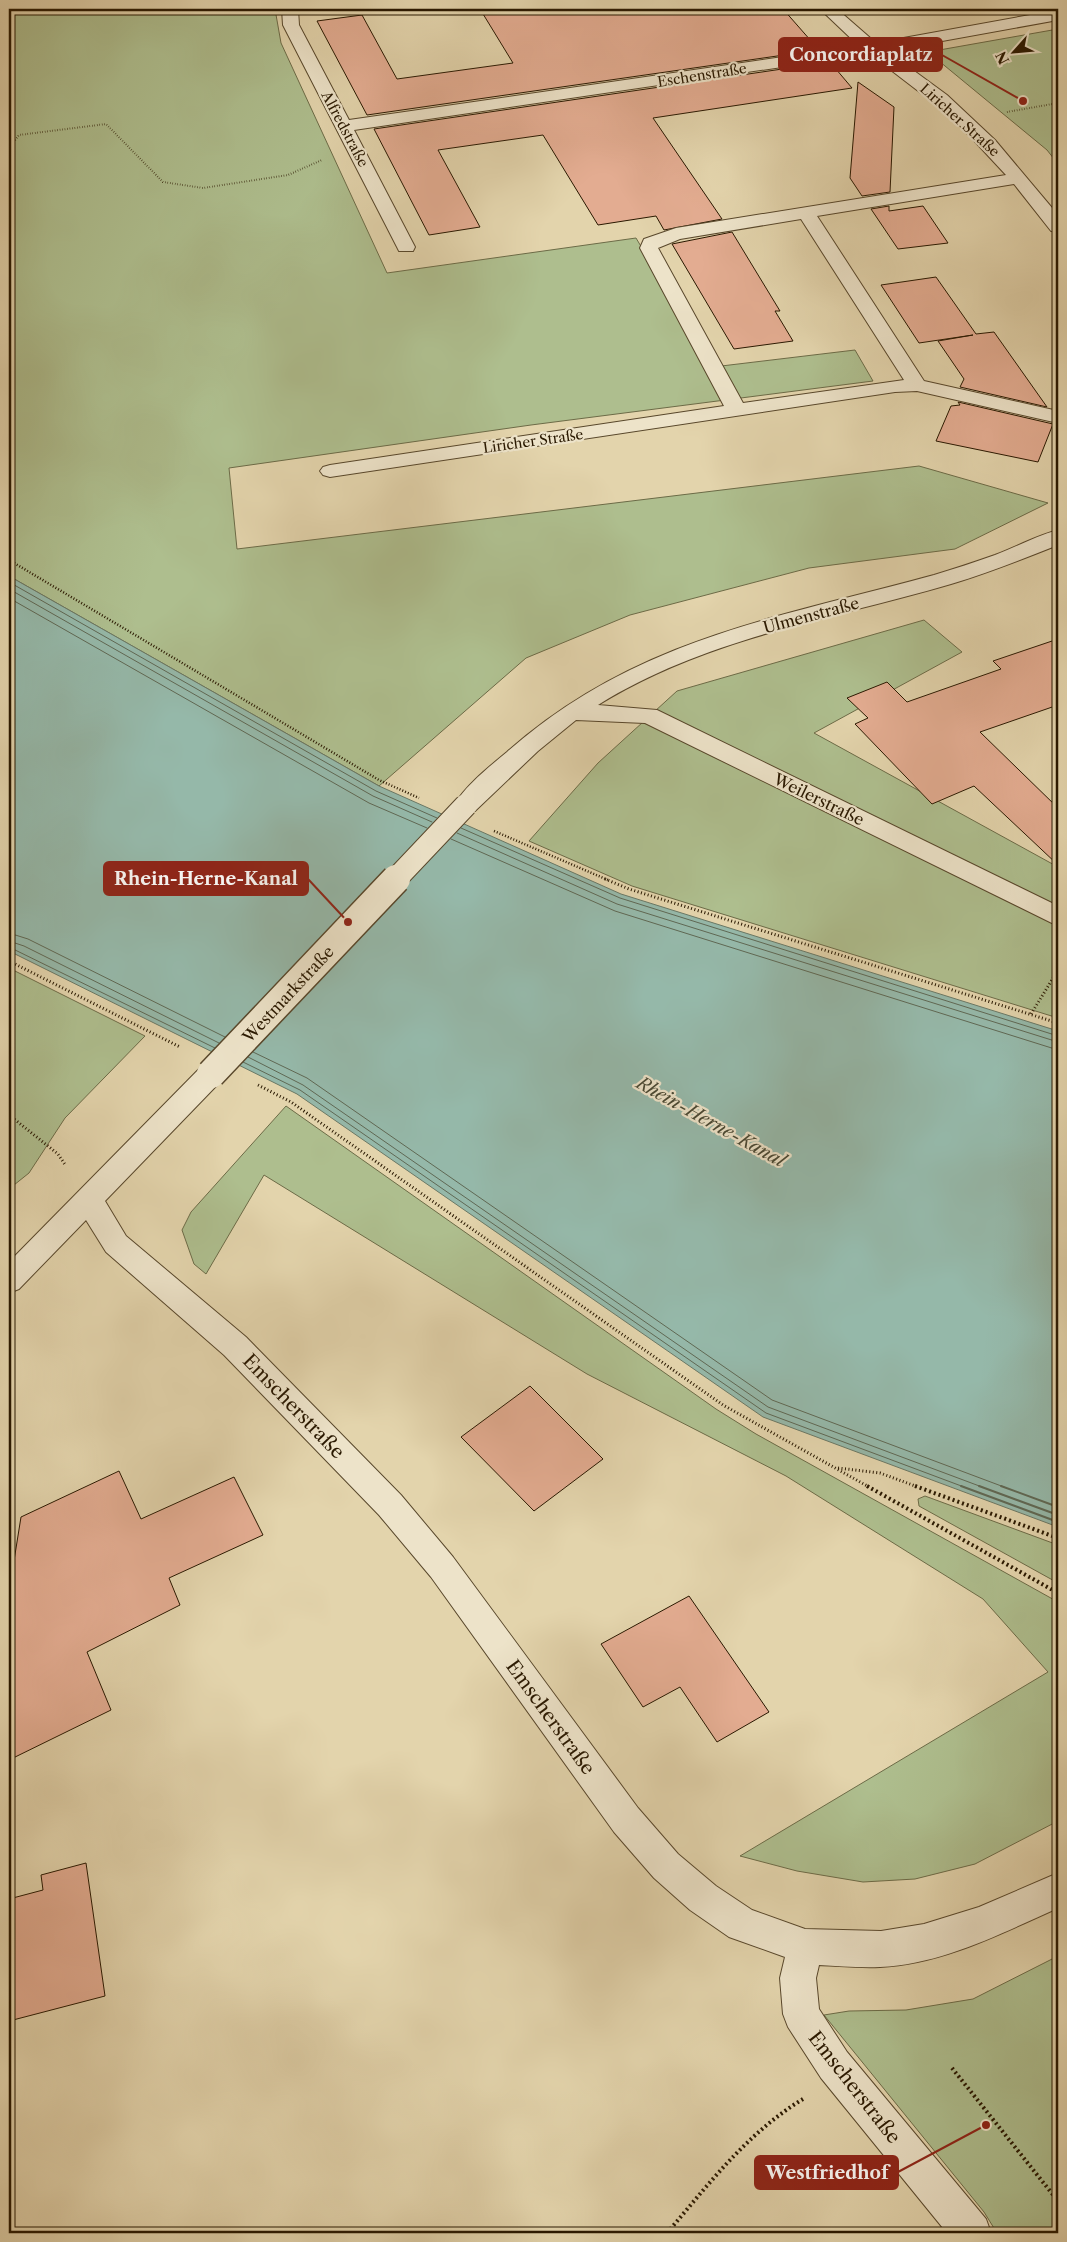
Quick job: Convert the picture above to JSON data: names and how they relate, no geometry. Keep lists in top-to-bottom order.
{
  "streets": {
    "street": [
      "Eschenstraße",
      "Liricher Straße",
      "Alfredstraße",
      "Ulmenstraße",
      "Weilerstraße",
      "Westmarkstraße",
      "Emscherstraße"
    ]
  },
  "crossings": [
    ["Eschenstraße", "Liricher Straße"],
    ["Eschenstraße", "Alfredstraße"],
    ["Ulmenstraße", "Weilerstraße"],
    ["Ulmenstraße", "Westmarkstraße"],
    ["Weilerstraße", "Westmarkstraße"],
    ["Westmarkstraße", "Emscherstraße"]
  ],
  "water": ["Rhein-Herne-Kanal"],
  "places": ["Concordiaplatz", "Rhein-Herne-Kanal", "Westfriedhof"],
  "north": "bottom left"
}
